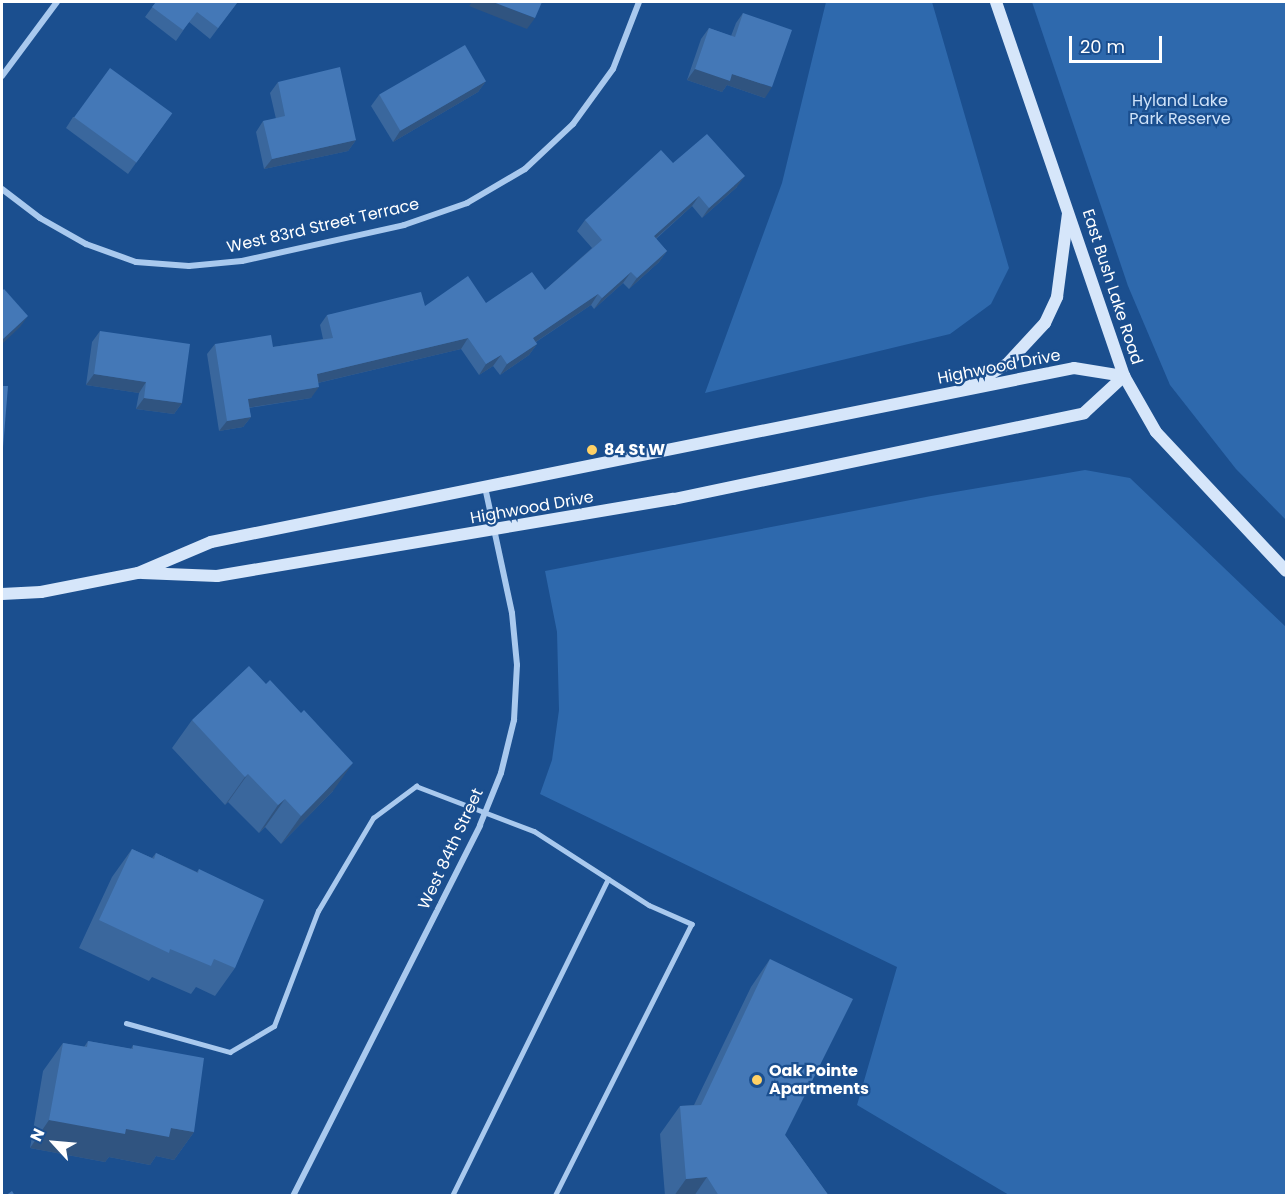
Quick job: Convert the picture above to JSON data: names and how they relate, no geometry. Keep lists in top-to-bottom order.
{
  "streets": {
    "street": [
      "West 83rd Street Terrace",
      "East Bush Lake Road",
      "Highwood Drive",
      "West 84th Street"
    ]
  },
  "crossings": [
    ["East Bush Lake Road", "Highwood Drive"],
    ["Highwood Drive", "West 84th Street"]
  ],
  "parks": ["Hyland Lake Park Reserve"],
  "places": ["84 St W", "Oak Pointe Apartments"],
  "scale_bar": "20 m",
  "north": "top left"
}
